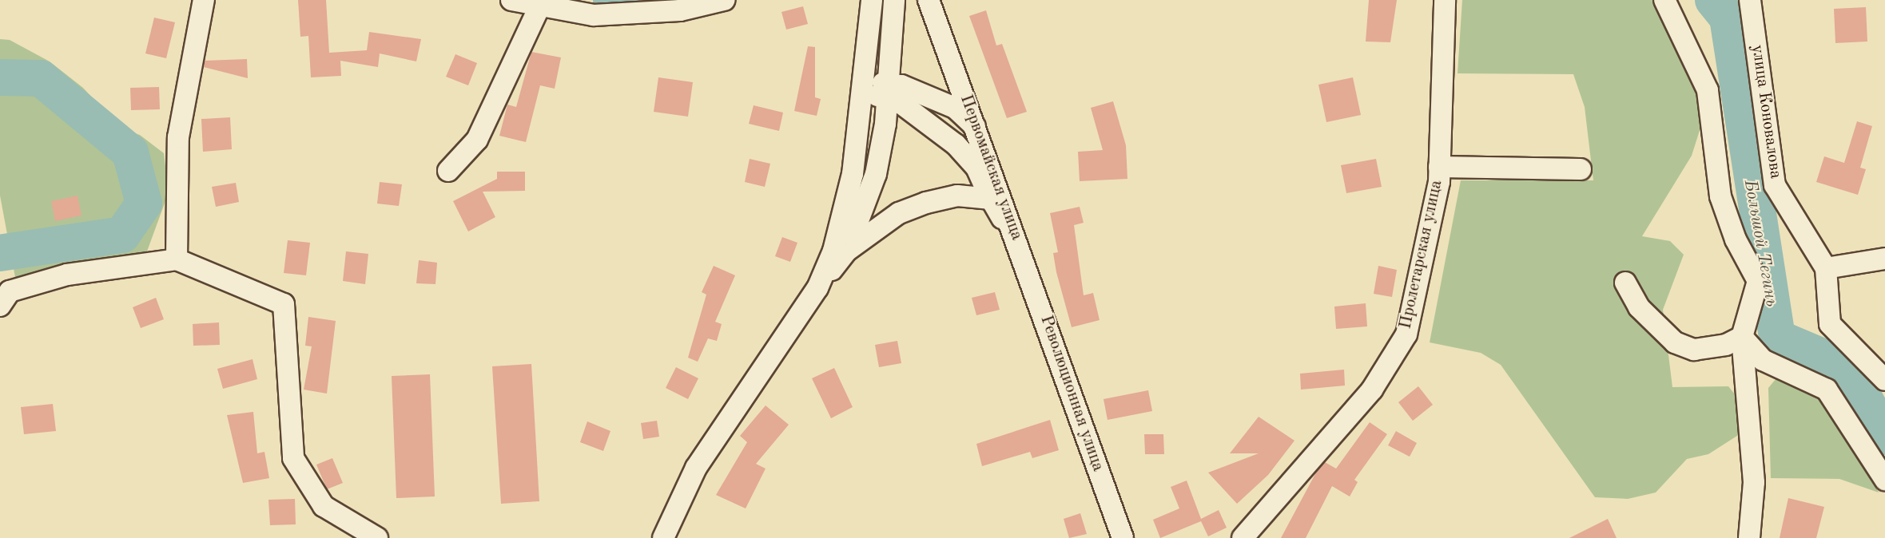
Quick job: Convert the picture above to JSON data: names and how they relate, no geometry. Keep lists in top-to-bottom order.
{
  "streets": {
    "street": [
      "улица Коновалова",
      "Первомайская улица",
      "Пролетарская улица",
      "Революционная улица"
    ]
  },
  "crossings": [
    ["Первомайская улица", "Революционная улица"]
  ],
  "water": ["Большой Тегинь"]
}
